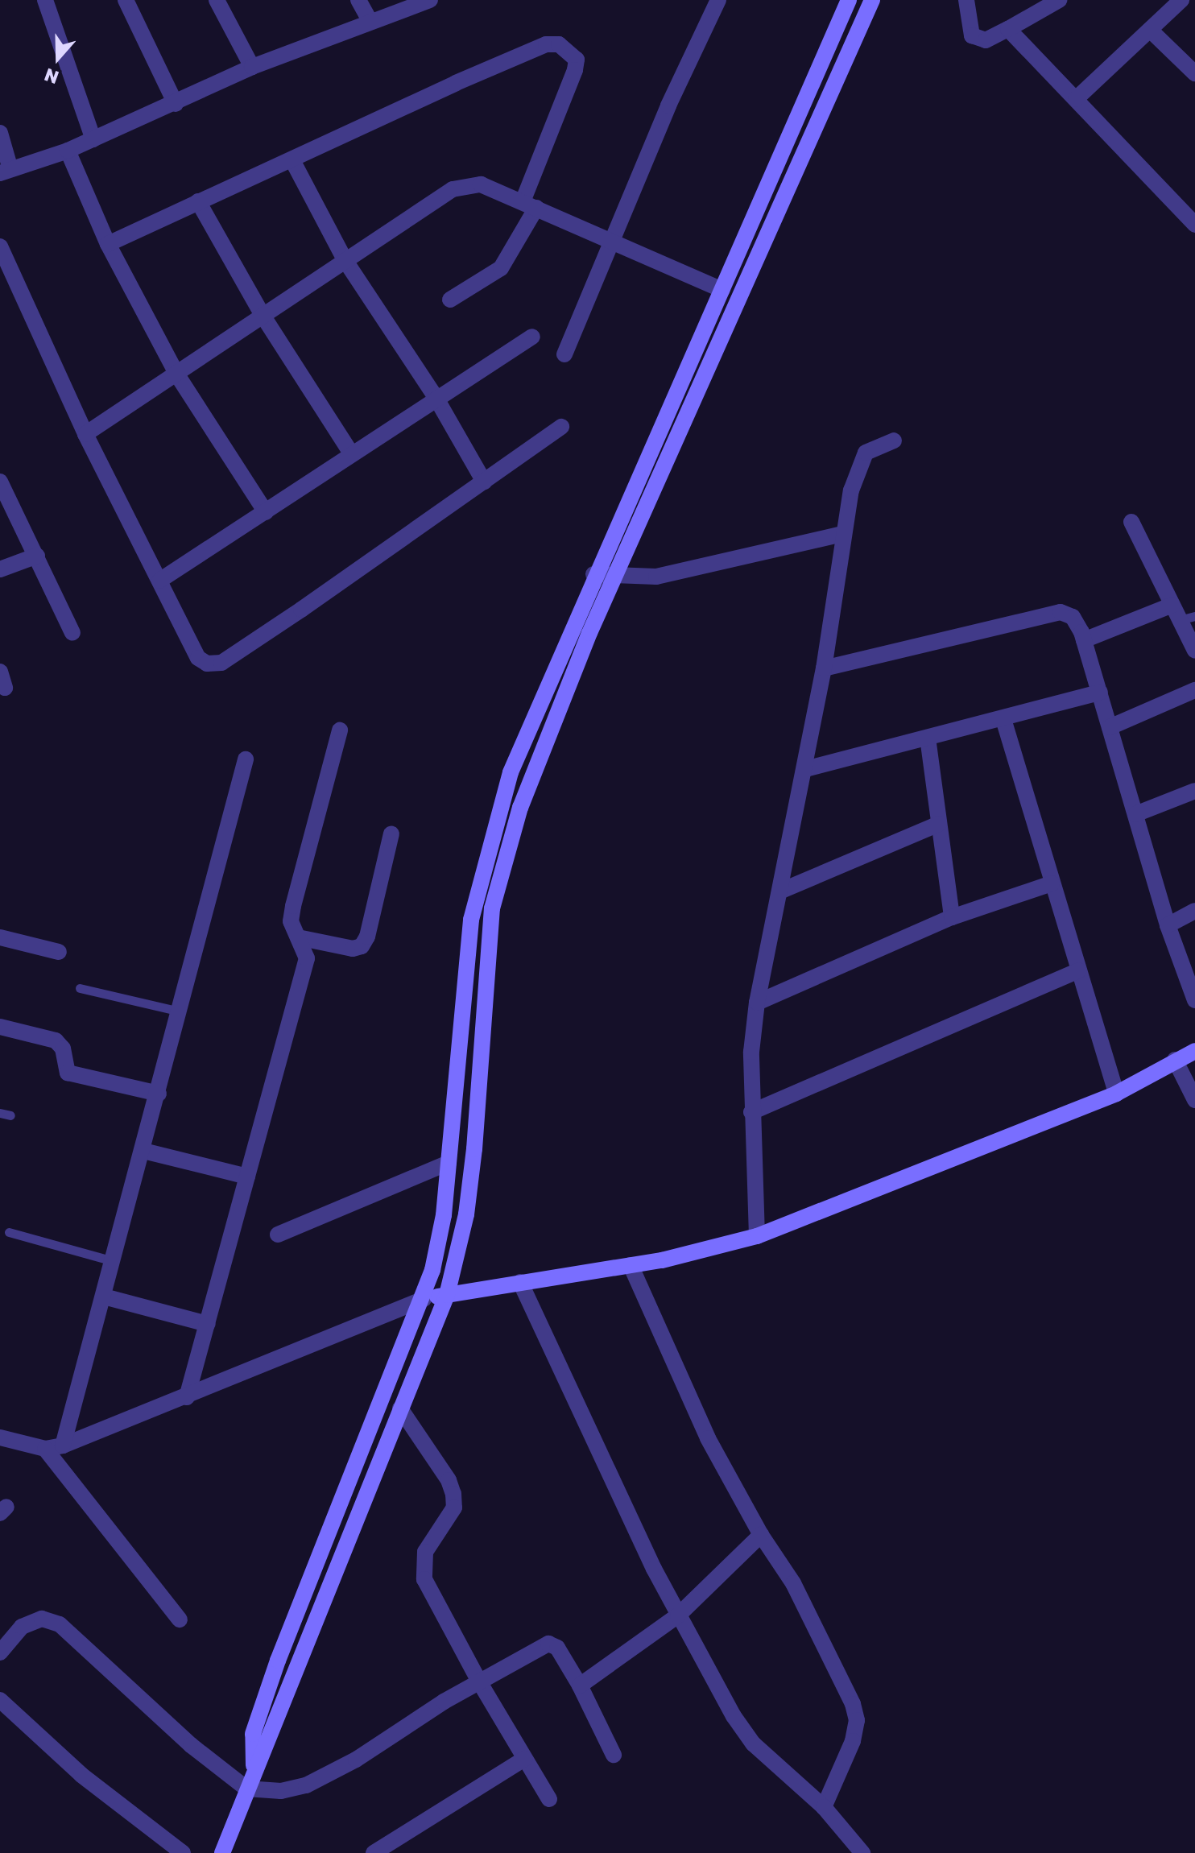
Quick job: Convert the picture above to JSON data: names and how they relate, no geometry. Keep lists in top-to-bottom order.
{
  "north": "bottom"
}
